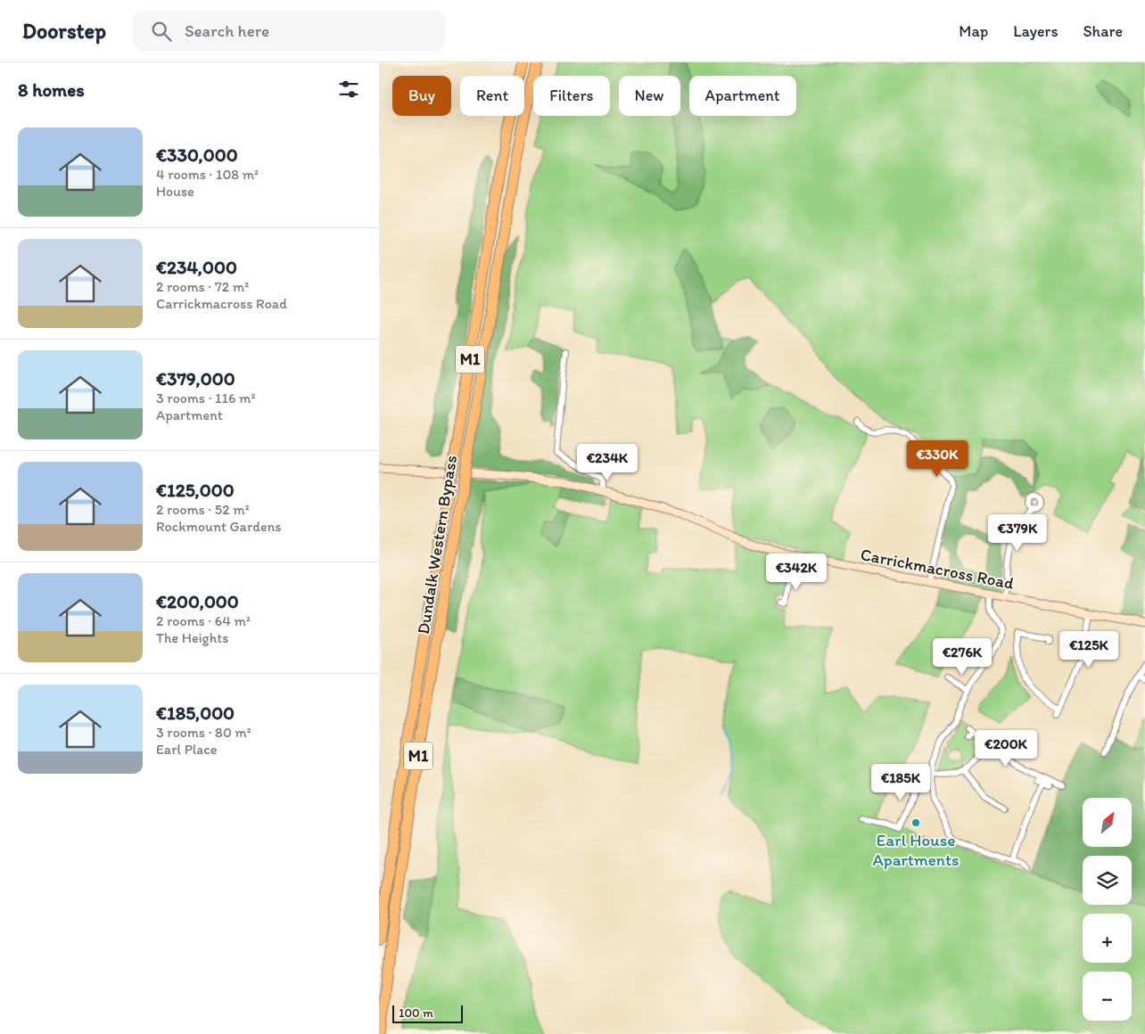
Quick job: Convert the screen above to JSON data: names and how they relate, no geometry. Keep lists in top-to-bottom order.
{
  "streets": {
    "highway": ["M1", "Dundalk Western Bypass"],
    "main road": ["Carrickmacross Road"]
  },
  "crossings": [
    ["Dundalk Western Bypass", "Carrickmacross Road"]
  ],
  "places": ["Earl House Apartments"],
  "scale_bar": "100 m",
  "north": "top right",
  "page": {
    "header": "Doorstep",
    "search": "Search here",
    "nav": ["Map", "Layers", "Share"],
    "heading": "8 homes",
    "chip": [
      "Buy",
      "Rent",
      "Filters",
      "New",
      "Apartment"
    ],
    "list": [
      {
        "name": "€330,000",
        "note": "4 rooms · 108 m² · House"
      },
      {
        "name": "€234,000",
        "note": "2 rooms · 72 m² · Carrickmacross Road"
      },
      {
        "name": "€379,000",
        "note": "3 rooms · 116 m² · Apartment"
      },
      {
        "name": "€125,000",
        "note": "2 rooms · 52 m² · Rockmount Gardens"
      },
      {
        "name": "€200,000",
        "note": "2 rooms · 64 m² · The Heights"
      },
      {
        "name": "€185,000",
        "note": "3 rooms · 80 m² · Earl Place"
      }
    ],
    "price": [
      "€330K",
      "€234K",
      "€379K",
      "€342K",
      "€125K",
      "€276K",
      "€200K",
      "€185K"
    ],
    "map_buttons": ["+", "−"],
    "scale": "100 m"
  }
}
